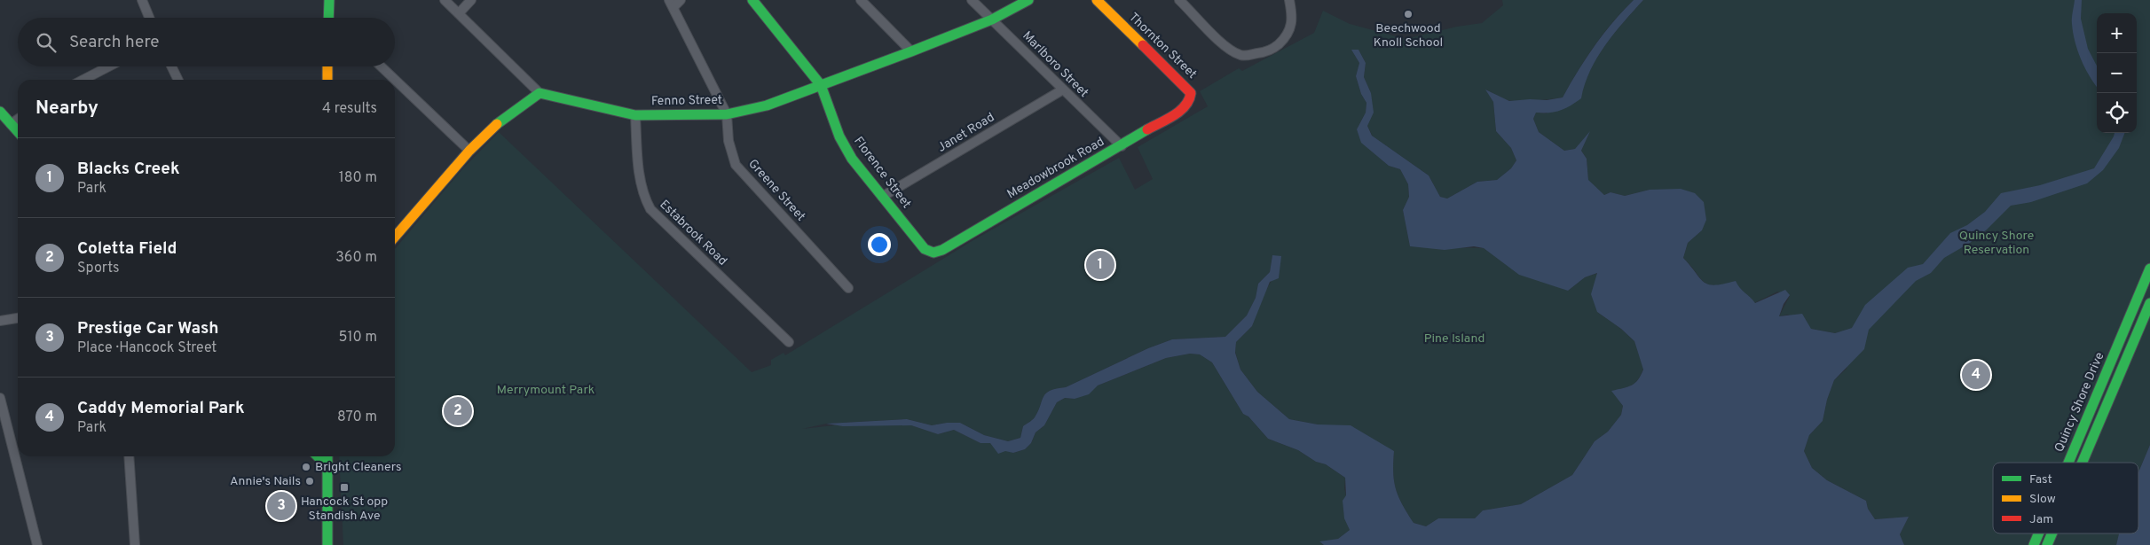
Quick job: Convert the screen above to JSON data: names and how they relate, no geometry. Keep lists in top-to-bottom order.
{
  "streets": {
    "street": [
      "Thornton Street",
      "Marlboro Street",
      "Fenno Street",
      "Janet Road",
      "Meadowbrook Road",
      "Florence Street",
      "Greene Street",
      "Estabrook Road",
      "Quincy Shore Drive"
    ]
  },
  "crossings": [
    ["Thornton Street", "Meadowbrook Road"],
    ["Marlboro Street", "Fenno Street"],
    ["Marlboro Street", "Janet Road"],
    ["Marlboro Street", "Meadowbrook Road"],
    ["Fenno Street", "Florence Street"],
    ["Fenno Street", "Greene Street"],
    ["Fenno Street", "Estabrook Road"],
    ["Janet Road", "Florence Street"],
    ["Meadowbrook Road", "Florence Street"]
  ],
  "parks": ["Quincy Shore Reservation", "Pine Island", "Merrymount Park"],
  "places": {
    "other": ["Beechwood Knoll School", "Bright Cleaners", "Annie's Nails"],
    "transit": ["Hancock St opp Standish Ave"]
  },
  "legend": ["Fast", "Slow", "Jam"],
  "page": {
    "map_buttons": ["+", "−"],
    "search": "Search here",
    "heading": ["Nearby", "4 results"],
    "list": [
      {
        "mark": "1",
        "name": "Blacks Creek",
        "note": "Park",
        "value": "180 m"
      },
      {
        "mark": "2",
        "name": "Coletta Field",
        "note": "Sports",
        "value": "360 m"
      },
      {
        "mark": "3",
        "name": "Prestige Car Wash",
        "note": "Place · Hancock Street",
        "value": "510 m"
      },
      {
        "mark": "4",
        "name": "Caddy Memorial Park",
        "note": "Park",
        "value": "870 m"
      }
    ],
    "pins": [
      "1",
      "4",
      "2",
      "3"
    ]
  }
}
